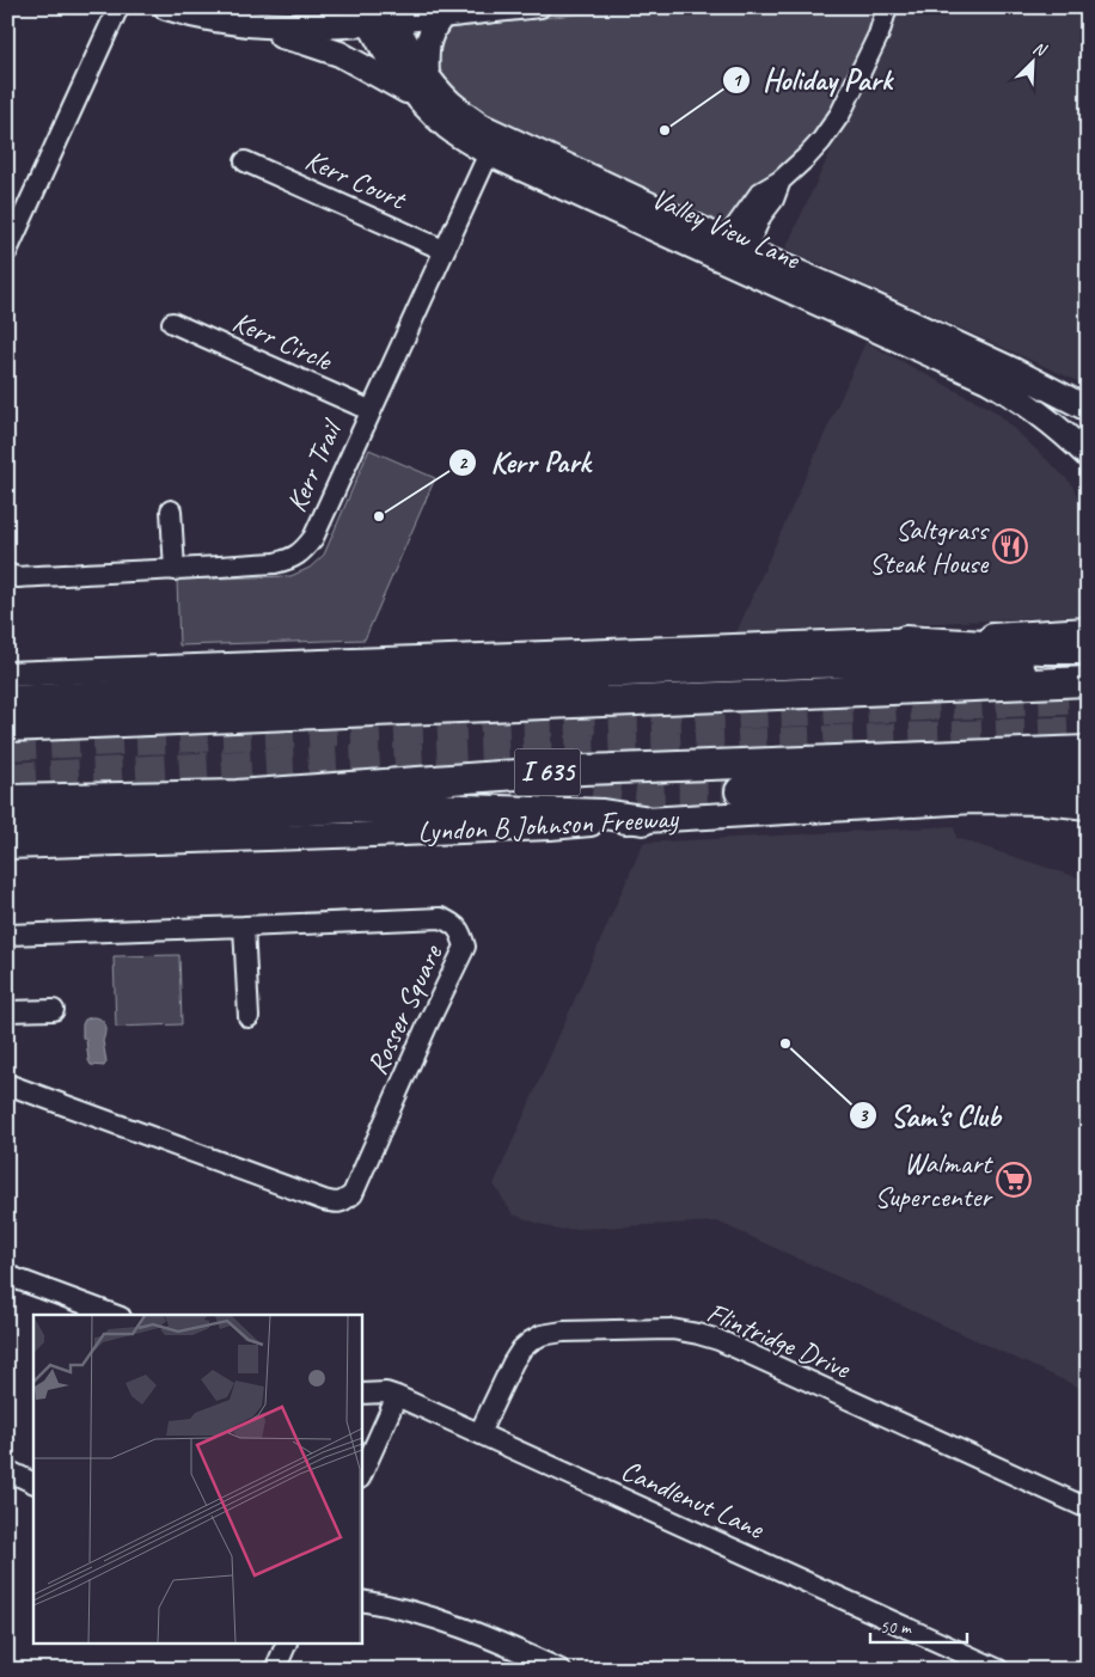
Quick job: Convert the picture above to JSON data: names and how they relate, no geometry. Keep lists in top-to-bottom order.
{
  "streets": {
    "highway": ["I 635", "Lyndon B Johnson Freeway"],
    "main road": ["Valley View Lane"],
    "street": [
      "Kerr Court",
      "Kerr Circle",
      "Kerr Trail",
      "Rosser Square",
      "Flintridge Drive",
      "Candlenut Lane"
    ]
  },
  "crossings": [
    ["Kerr Court", "Kerr Trail"],
    ["Valley View Lane", "Kerr Trail"],
    ["Kerr Circle", "Kerr Trail"],
    ["Flintridge Drive", "Candlenut Lane"]
  ],
  "places": {
    "other": ["Holiday Park", "Kerr Park", "Sam's Club"],
    "restaurant": ["Saltgrass Steak House"],
    "supermarket": ["Walmart Supercenter"]
  },
  "scale_bar": "50 m",
  "north": "top right"
}
